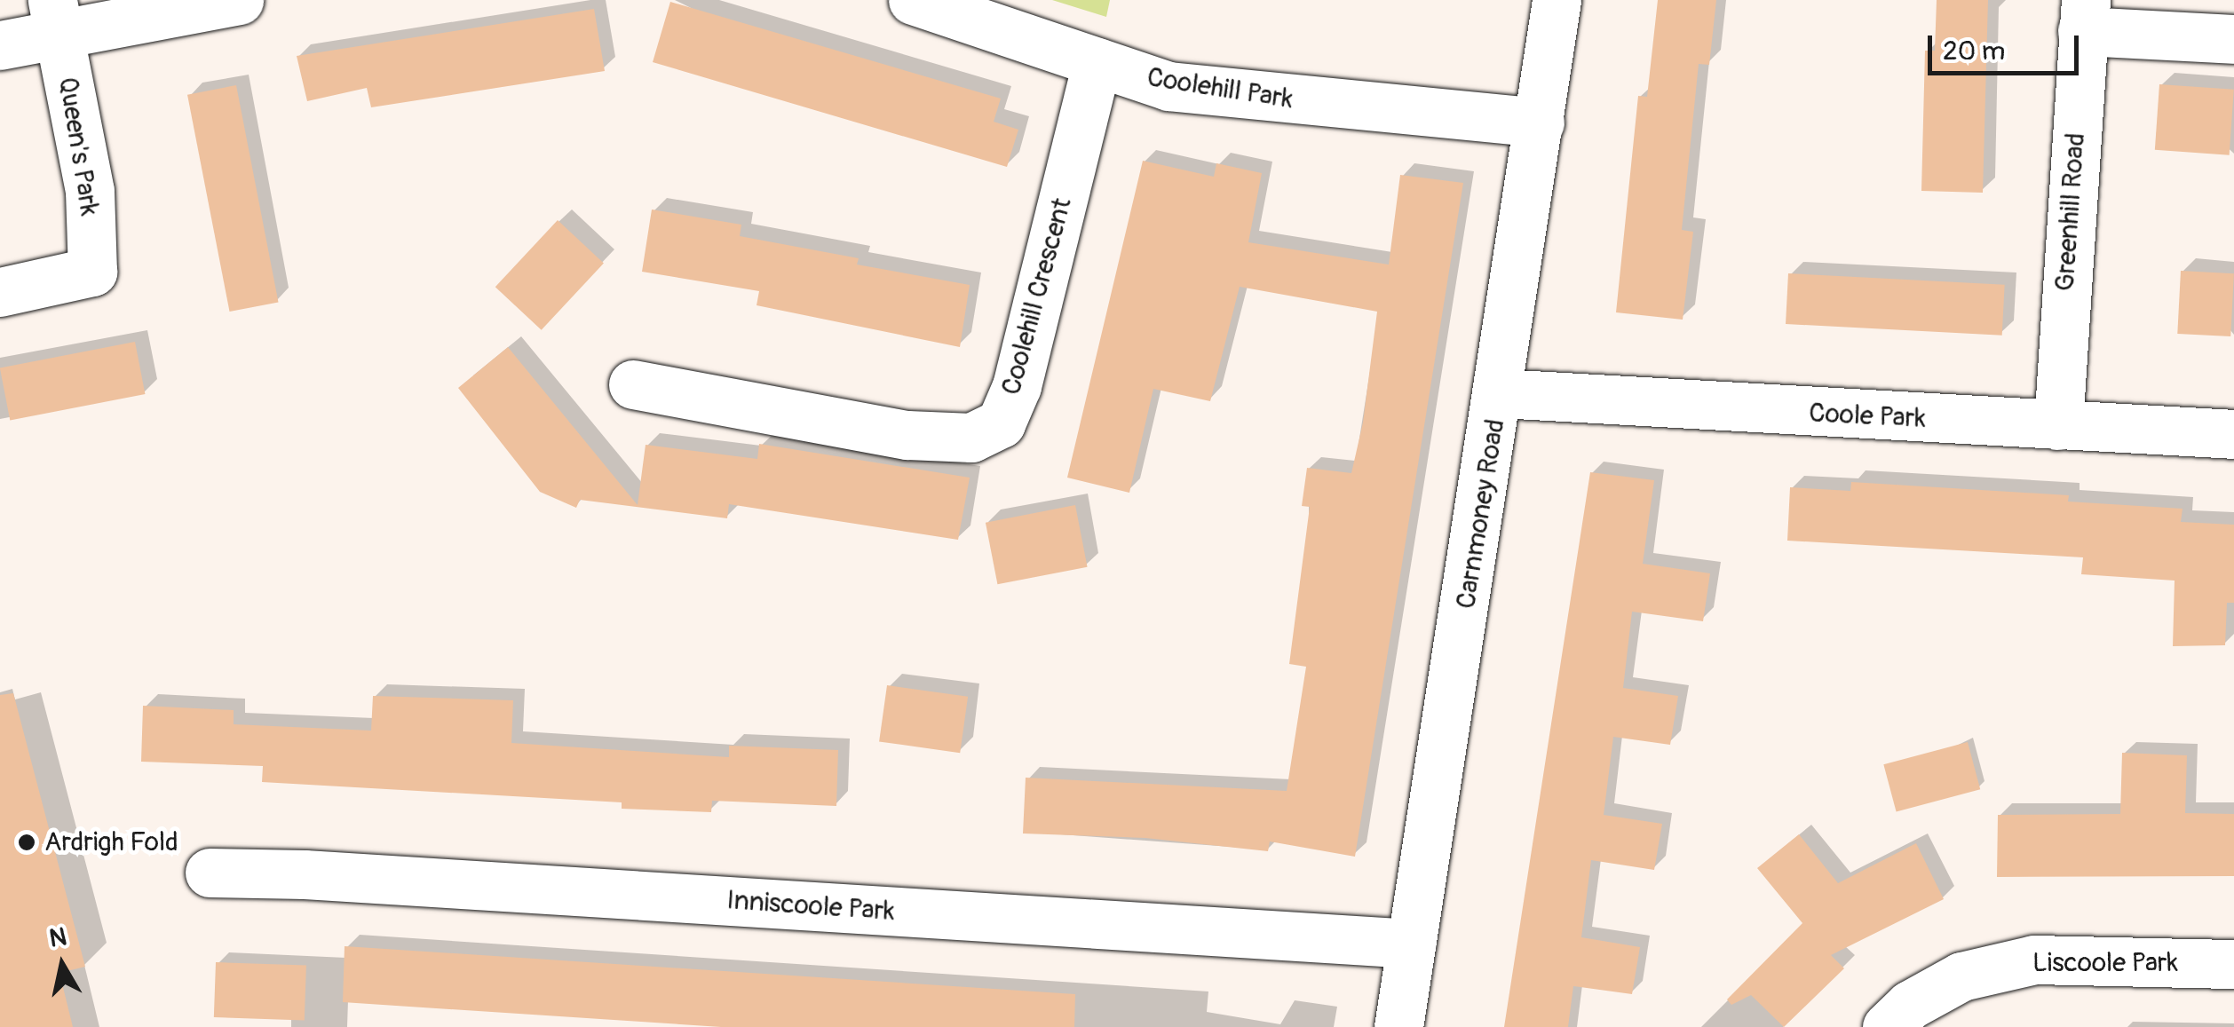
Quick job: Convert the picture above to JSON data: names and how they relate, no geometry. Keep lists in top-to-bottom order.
{
  "streets": {
    "street": [
      "Coolehill Park",
      "Queen's Park",
      "Greenhill Road",
      "Coolehill Crescent",
      "Coole Park",
      "Carnmoney Road",
      "Inniscoole Park",
      "Liscoole Park"
    ]
  },
  "crossings": [
    ["Coolehill Park", "Coolehill Crescent"],
    ["Coolehill Park", "Carnmoney Road"],
    ["Greenhill Road", "Coole Park"],
    ["Coole Park", "Carnmoney Road"],
    ["Carnmoney Road", "Inniscoole Park"]
  ],
  "places": ["Ardrigh Fold"],
  "scale_bar": "20 m",
  "north": "top"
}
